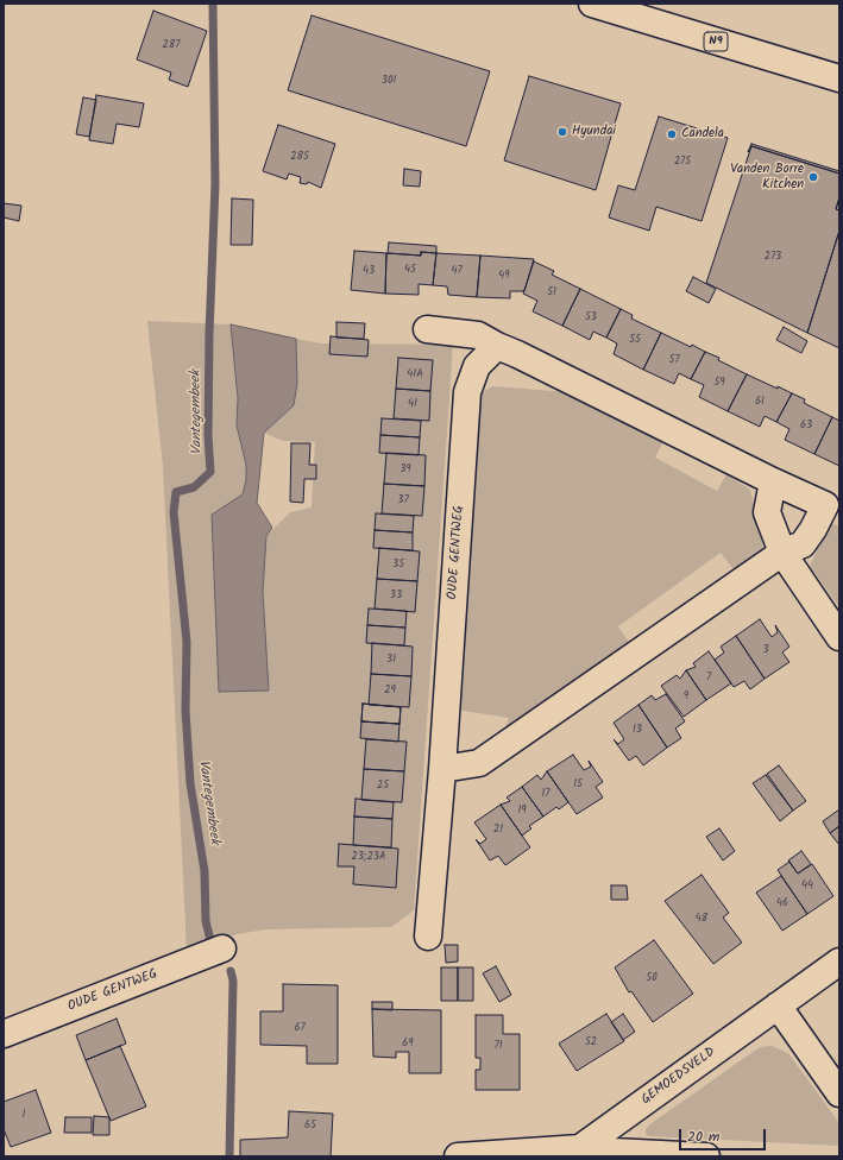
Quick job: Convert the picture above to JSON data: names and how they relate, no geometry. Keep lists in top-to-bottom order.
{
  "streets": {
    "street": ["N9", "OUDE GENTWEG", "GEMOEDSVELD"]
  },
  "water": ["Vantegembeek"],
  "places": ["Hyundai", "Candela", "Vanden Borre Kitchen"],
  "house_numbers": [
    "287",
    "301",
    "285",
    "275",
    "273",
    "45",
    "43",
    "47",
    "49",
    "51",
    "53",
    "55",
    "57",
    "41A",
    "59",
    "61",
    "41",
    "63",
    "39",
    "37",
    "35",
    "33",
    "3",
    "31",
    "7",
    "29",
    "9",
    "13",
    "15",
    "25",
    "17",
    "19",
    "21",
    "23;23A",
    "44",
    "46",
    "48",
    "50",
    "67",
    "52",
    "69",
    "71",
    "1",
    "65"
  ],
  "scale_bar": "20 m"
}
